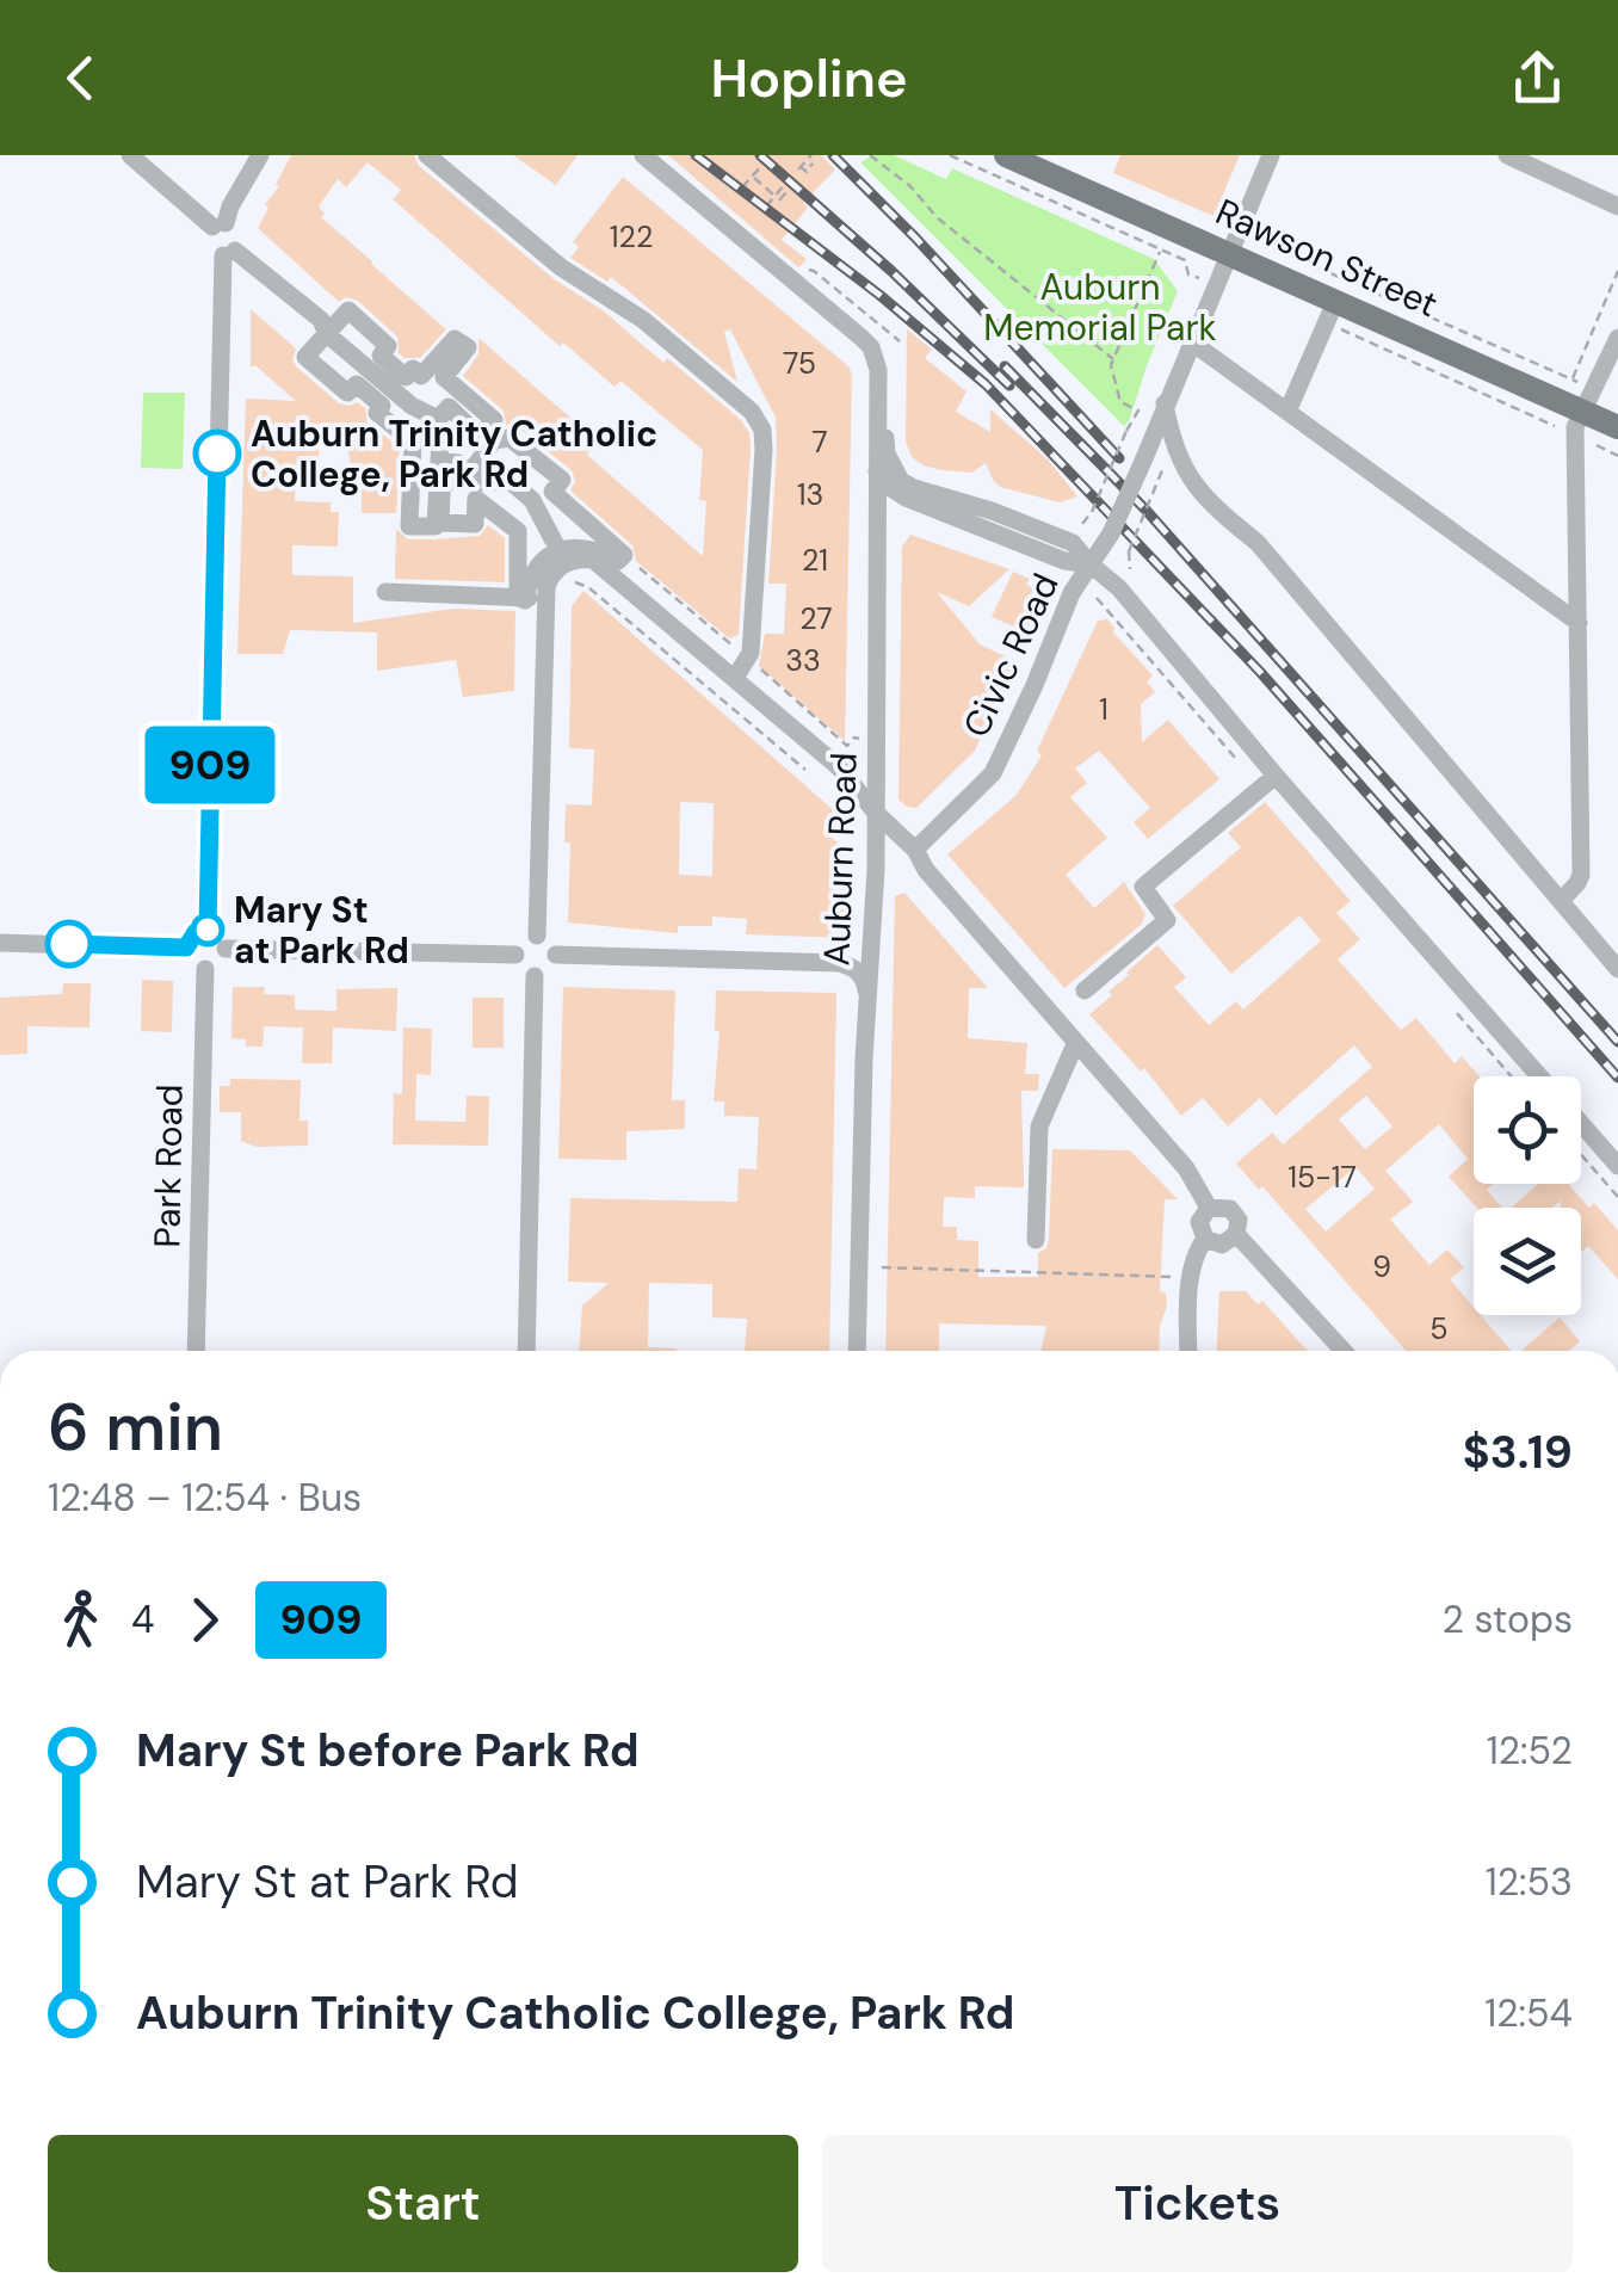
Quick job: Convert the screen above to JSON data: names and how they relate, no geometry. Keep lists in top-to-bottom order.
{
  "streets": {
    "main road": ["Rawson Street"],
    "street": ["Civic Road", "Auburn Road", "Park Road"]
  },
  "crossings": [
    ["Rawson Street", "Civic Road"]
  ],
  "parks": ["Auburn Memorial Park"],
  "places": ["Auburn Trinity Catholic College, Park Rd", "Mary St at Park Rd"],
  "lines": ["bus line 909"],
  "house_numbers": [
    "122",
    "75",
    "7",
    "13",
    "21",
    "27",
    "33",
    "1",
    "15-17",
    "9",
    "5"
  ],
  "page": {
    "header": "Hopline",
    "on_map": "909",
    "heading": ["6 min", "12:48 – 12:54 · Bus", "$3.19"],
    "legs": ["4", "909", "2 stops"],
    "list": [
      {
        "name": "Mary St before Park Rd",
        "value": "12:52"
      },
      {
        "name": "Mary St at Park Rd",
        "value": "12:53"
      },
      {
        "name": "Auburn Trinity Catholic College, Park Rd",
        "value": "12:54"
      }
    ],
    "buttons": ["Start", "Tickets"]
  }
}
